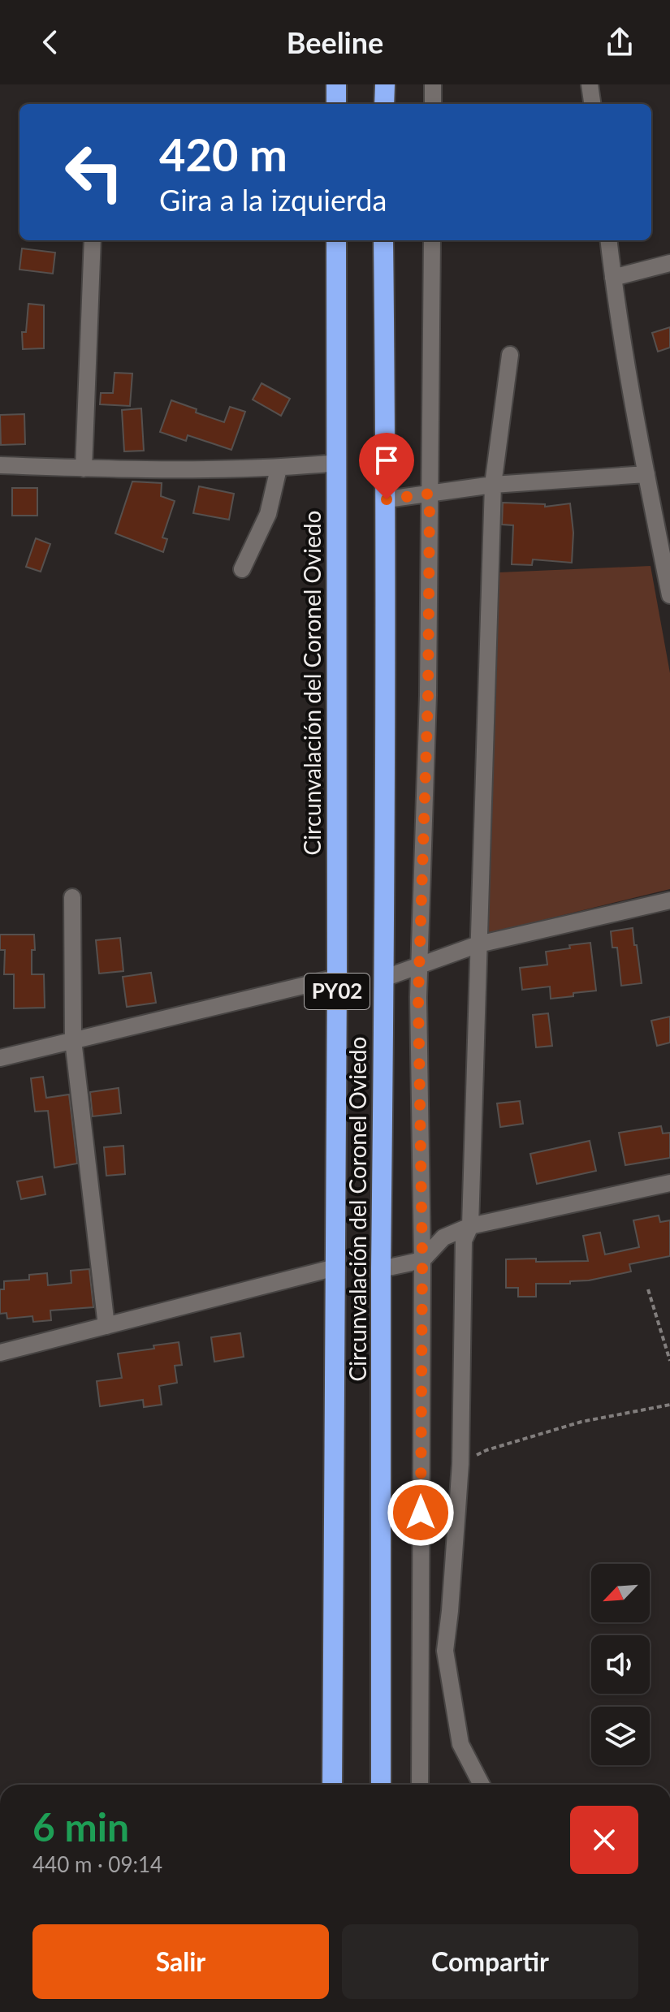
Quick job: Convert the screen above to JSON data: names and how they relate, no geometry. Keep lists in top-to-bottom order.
{
  "streets": {
    "highway": ["Circunvalación del Coronel Oviedo", "PY02"]
  },
  "north": "bottom left",
  "page": {
    "header": "Beeline",
    "turn": ["420 m", "Gira a la izquierda"],
    "heading": ["6 min", "440 m · 09:14"],
    "buttons": ["Salir", "Compartir"]
  }
}
